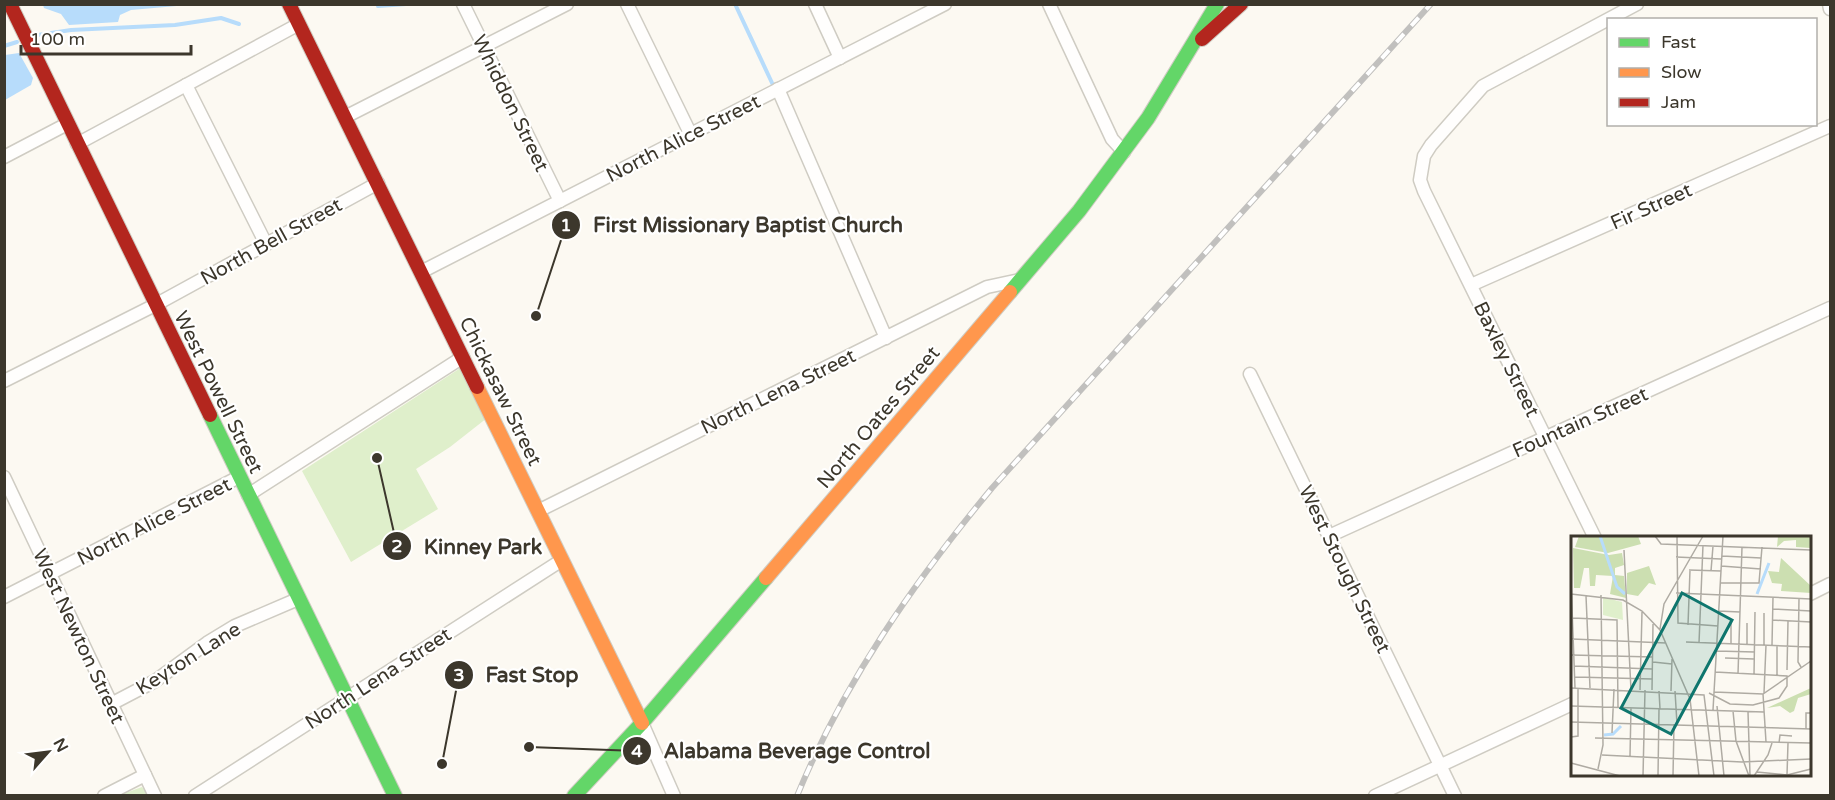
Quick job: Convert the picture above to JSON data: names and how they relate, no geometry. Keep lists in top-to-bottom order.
{
  "streets": {
    "street": [
      "Whiddon Street",
      "North Alice Street",
      "Fir Street",
      "North Bell Street",
      "Baxley Street",
      "Chickasaw Street",
      "North Lena Street",
      "West Powell Street",
      "North Oates Street",
      "Fountain Street",
      "West Stough Street",
      "West Newton Street",
      "Keyton Lane"
    ]
  },
  "crossings": [
    ["Whiddon Street", "North Alice Street"],
    ["North Alice Street", "Chickasaw Street"],
    ["North Alice Street", "West Powell Street"],
    ["North Alice Street", "West Newton Street"],
    ["Fir Street", "Baxley Street"],
    ["North Bell Street", "Chickasaw Street"],
    ["North Bell Street", "West Powell Street"],
    ["Baxley Street", "Fountain Street"],
    ["Chickasaw Street", "North Lena Street"],
    ["Chickasaw Street", "North Oates Street"],
    ["North Lena Street", "West Powell Street"],
    ["North Lena Street", "North Oates Street"],
    ["West Powell Street", "Keyton Lane"],
    ["Fountain Street", "West Stough Street"],
    ["West Newton Street", "Keyton Lane"]
  ],
  "places": [
    "First Missionary Baptist Church",
    "Kinney Park",
    "Alabama Beverage Control",
    "Fast Stop"
  ],
  "legend": ["Fast", "Slow", "Jam"],
  "scale_bar": "100 m",
  "north": "top right"
}
